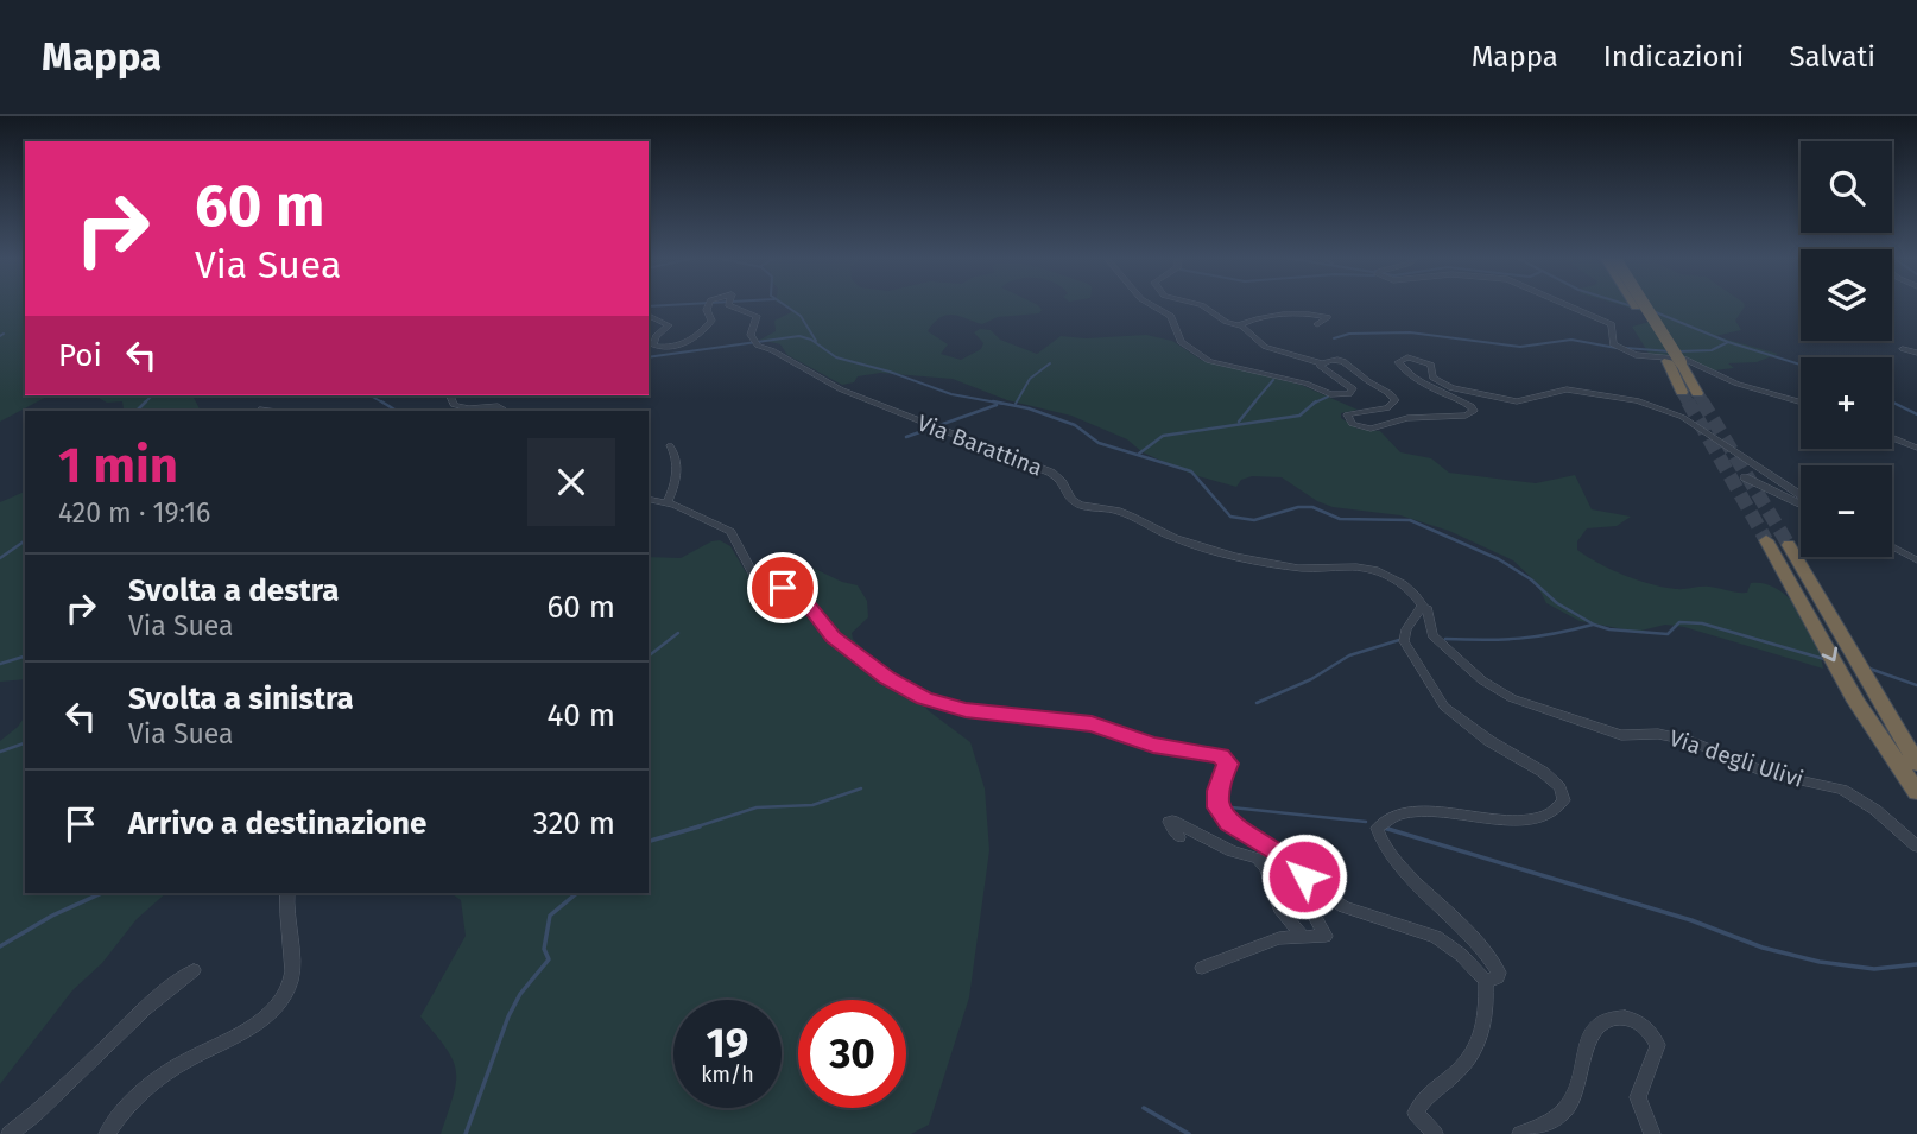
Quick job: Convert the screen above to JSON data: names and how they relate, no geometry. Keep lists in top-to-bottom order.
{
  "streets": {
    "street": ["Via Barattina", "Via degli Ulivi"]
  },
  "crossings": [
    ["Via Barattina", "Via degli Ulivi"]
  ],
  "page": {
    "header": "Mappa",
    "nav": ["Mappa", "Indicazioni", "Salvati"],
    "map_buttons": ["+", "−"],
    "turn": ["60 m", "Via Suea"],
    "then": "Poi",
    "heading": ["1 min", "420 m · 19:16"],
    "list": [
      {
        "name": "Svolta a destra",
        "note": "Via Suea",
        "value": "60 m"
      },
      {
        "name": "Svolta a sinistra",
        "note": "Via Suea",
        "value": "40 m"
      },
      {
        "name": "Arrivo a destinazione",
        "value": "320 m"
      }
    ],
    "speed": "19 km/h",
    "limit": "30"
  }
}
